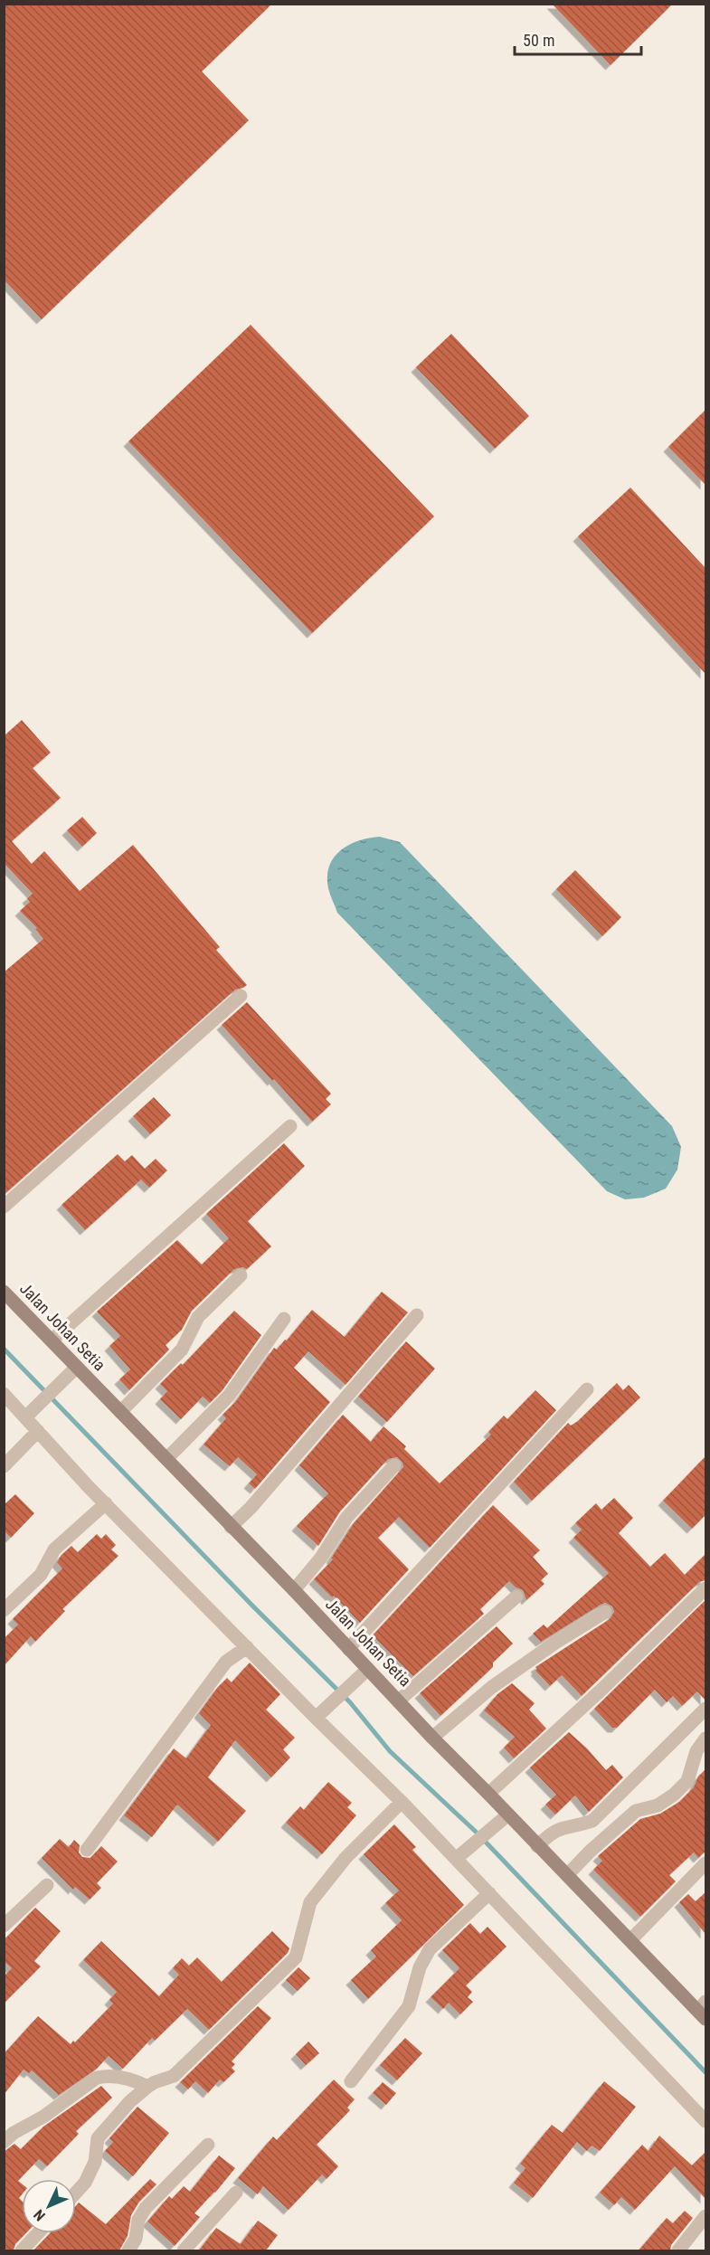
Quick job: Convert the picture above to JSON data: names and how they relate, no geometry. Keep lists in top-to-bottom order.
{
  "streets": {
    "main road": ["Jalan Johan Setia"]
  },
  "scale_bar": "50 m",
  "north": "bottom left"
}
